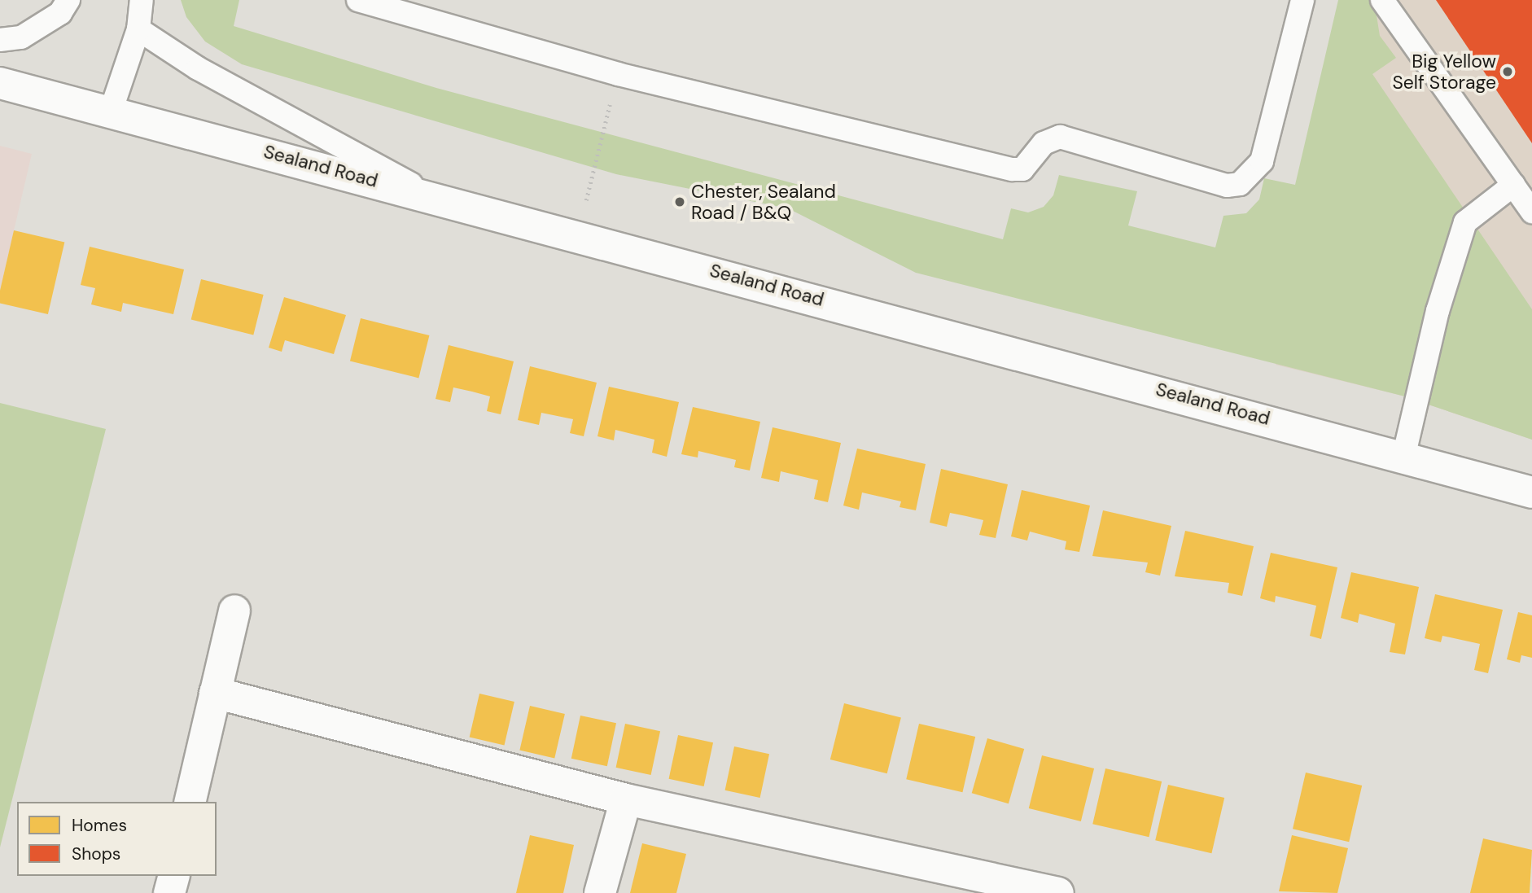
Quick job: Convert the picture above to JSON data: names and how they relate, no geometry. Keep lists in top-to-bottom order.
{
  "streets": {
    "main road": ["Sealand Road"]
  },
  "places": ["Big Yellow Self Storage", "Chester, Sealand Road / B&Q"],
  "legend": ["Homes", "Shops"]
}
